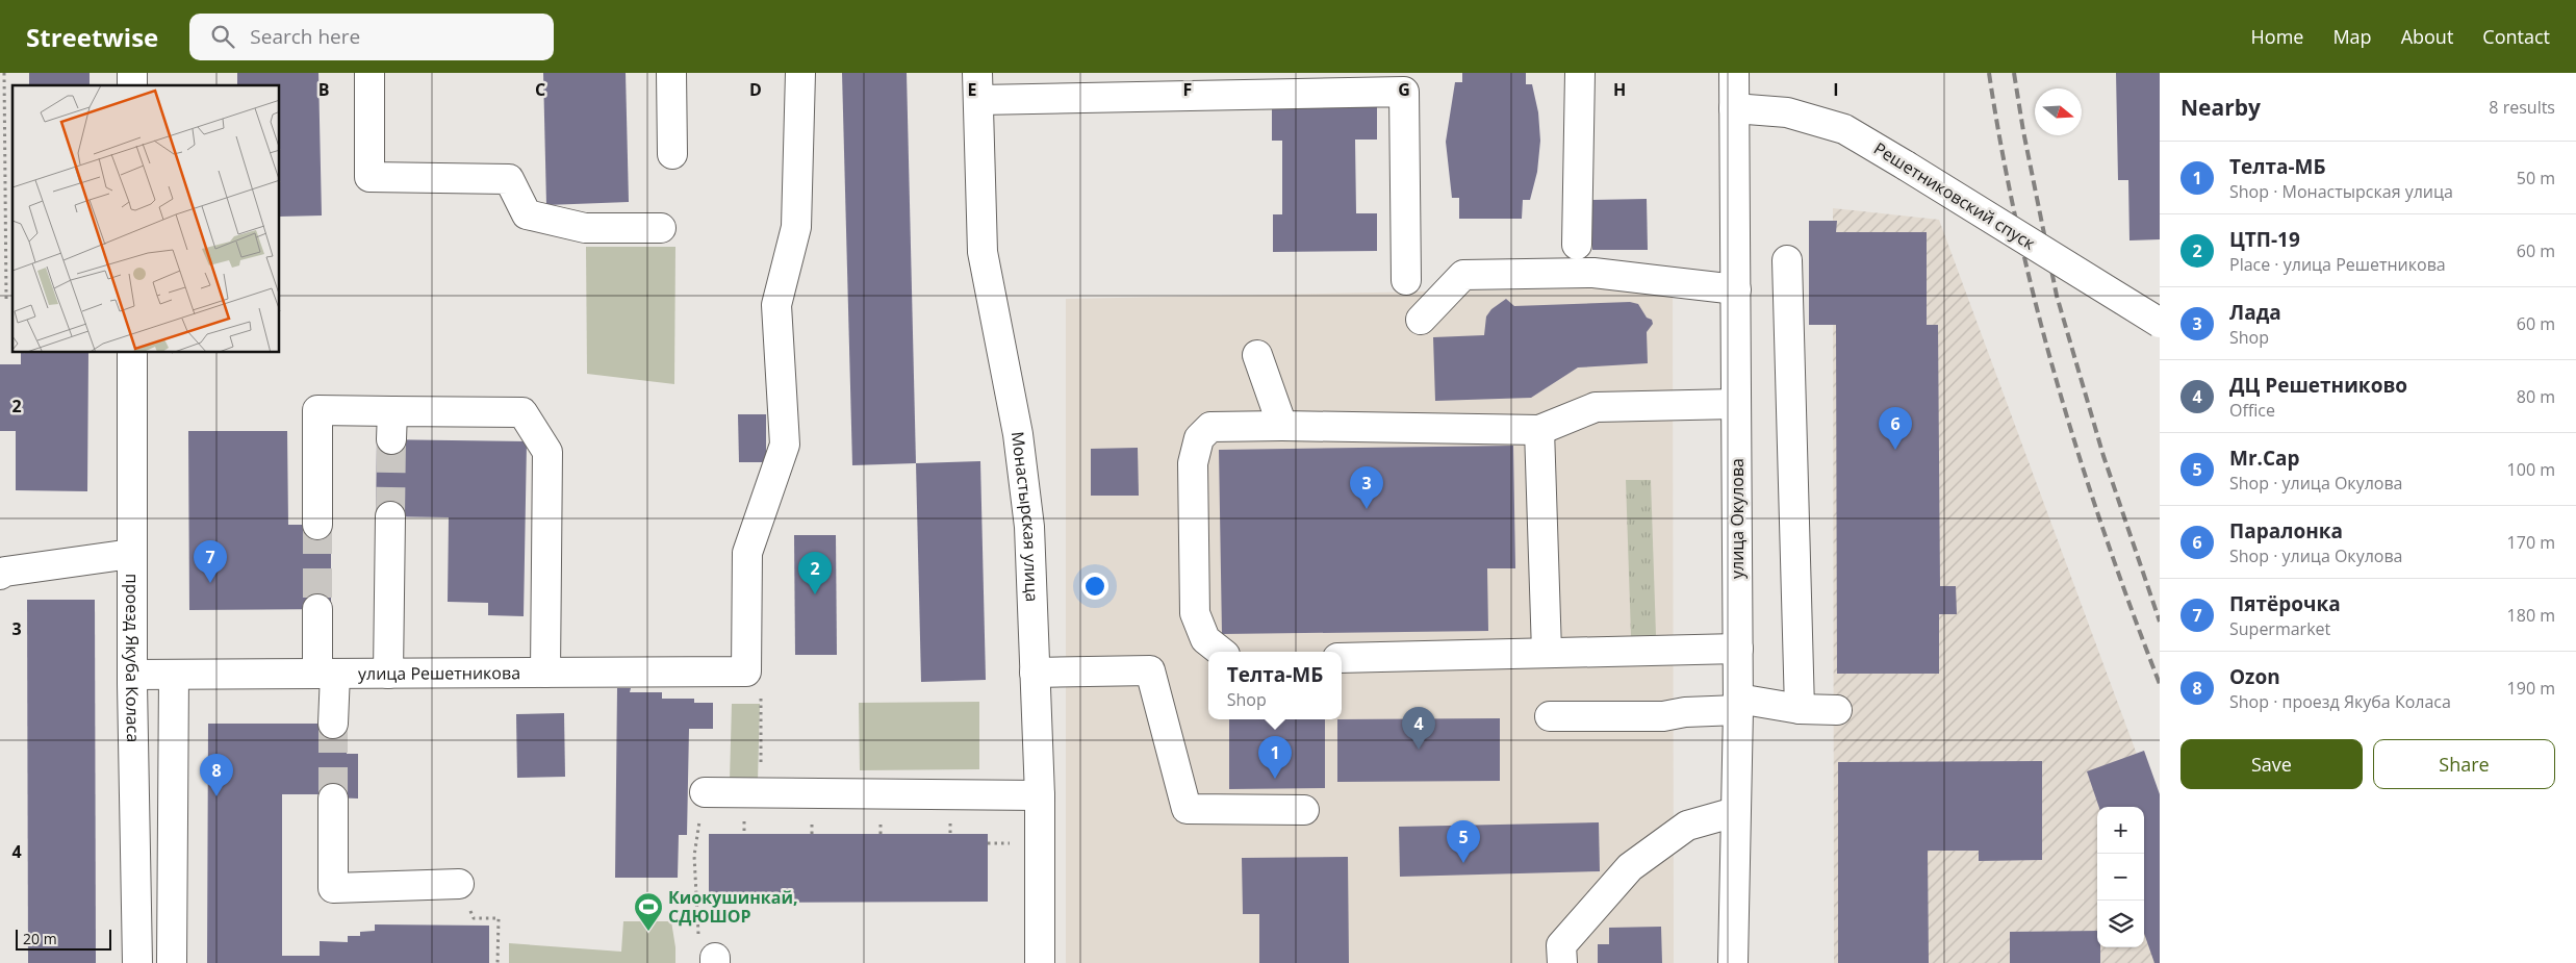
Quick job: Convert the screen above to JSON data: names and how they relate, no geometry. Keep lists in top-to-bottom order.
{
  "streets": {
    "street": [
      "Решетниковский спуск",
      "Монастырская улица",
      "улица Окулова",
      "проезд Якуба Коласа",
      "улица Решетникова"
    ]
  },
  "crossings": [
    ["Решетниковский спуск", "улица Окулова"],
    ["проезд Якуба Коласа", "улица Решетникова"]
  ],
  "places": {
    "sports": ["Киокушинкай, СДЮШОР"]
  },
  "scale_bar": "20 m",
  "north": "right",
  "page": {
    "header": "Streetwise",
    "search": "Search here",
    "nav": [
      "Home",
      "Map",
      "About",
      "Contact"
    ],
    "heading": ["Nearby", "8 results"],
    "list": [
      {
        "mark": "1",
        "name": "Телта-МБ",
        "note": "Shop · Монастырская улица",
        "value": "50 m"
      },
      {
        "mark": "2",
        "name": "ЦТП-19",
        "note": "Place · улица Решетникова",
        "value": "60 m"
      },
      {
        "mark": "3",
        "name": "Лада",
        "note": "Shop",
        "value": "60 m"
      },
      {
        "mark": "4",
        "name": "ДЦ Решетниково",
        "note": "Office",
        "value": "80 m"
      },
      {
        "mark": "5",
        "name": "Mr.Cap",
        "note": "Shop · улица Окулова",
        "value": "100 m"
      },
      {
        "mark": "6",
        "name": "Паралонка",
        "note": "Shop · улица Окулова",
        "value": "170 m"
      },
      {
        "mark": "7",
        "name": "Пятёрочка",
        "note": "Supermarket",
        "value": "180 m"
      },
      {
        "mark": "8",
        "name": "Ozon",
        "note": "Shop · проезд Якуба Коласа",
        "value": "190 m"
      }
    ],
    "pins": [
      "6",
      "3",
      "7",
      "2",
      "4",
      "1",
      "8",
      "5"
    ],
    "popup": ["Телта-МБ", "Shop"],
    "buttons": ["Save", "Share"],
    "map_buttons": ["+", "−"],
    "scale": "20 m"
  },
  "grid": {
    "columns": [
      "B",
      "C",
      "D",
      "E",
      "F",
      "G",
      "H",
      "I"
    ],
    "rows": ["2", "3", "4"]
  }
}
